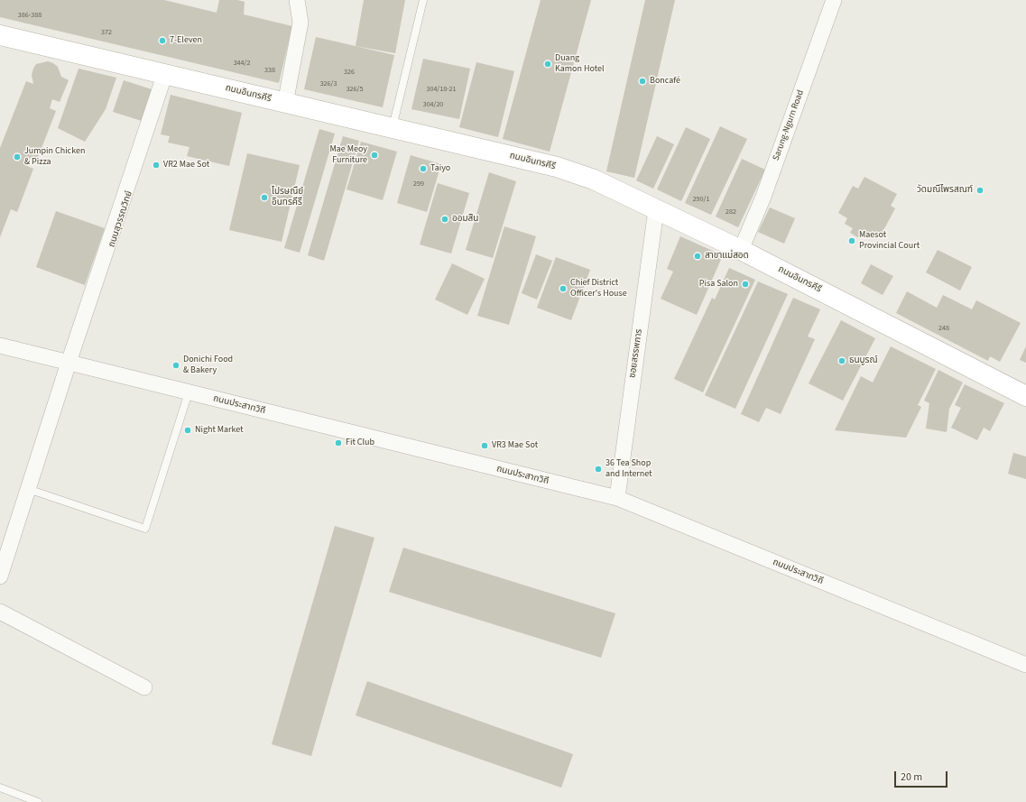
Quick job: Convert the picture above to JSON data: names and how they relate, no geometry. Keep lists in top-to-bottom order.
{
  "streets": {
    "main road": ["ถนนอินทรคีรี"],
    "street": [
      "Sarung-Ngurn Road",
      "ถนนสุวรรณวิทย์",
      "ซอยสรรพการ",
      "ถนนประสาทวิถี"
    ]
  },
  "crossings": [
    ["ถนนอินทรคีรี", "Sarung-Ngurn Road"],
    ["ถนนอินทรคีรี", "ถนนสุวรรณวิทย์"],
    ["ถนนอินทรคีรี", "ซอยสรรพการ"],
    ["ถนนสุวรรณวิทย์", "ถนนประสาทวิถี"],
    ["ซอยสรรพการ", "ถนนประสาทวิถี"]
  ],
  "places": [
    "7-Eleven",
    "Duang Kamon Hotel",
    "Boncafé",
    "Mae Meoy Furniture",
    "Jumpin Chicken & Pizza",
    "VR2 Mae Sot",
    "Taiyo",
    "วัดมณีไพรสณฑ์",
    "ไปรษณีย์ อินทรคีรี",
    "ออมสิน",
    "Maesot Provincial Court",
    "สาขาแม่สอด",
    "Pisa Salon",
    "Chief District Officer's House",
    "ธนบูรณ์",
    "Donichi Food & Bakery",
    "Night Market",
    "Fit Club",
    "VR3 Mae Sot",
    "36 Tea Shop and Internet"
  ],
  "house_numbers": [
    "386-388",
    "372",
    "344/2",
    "338",
    "326",
    "326/3",
    "326/5",
    "304/18-21",
    "304/20",
    "299",
    "290/1",
    "282",
    "248"
  ],
  "scale_bar": "20 m"
}
